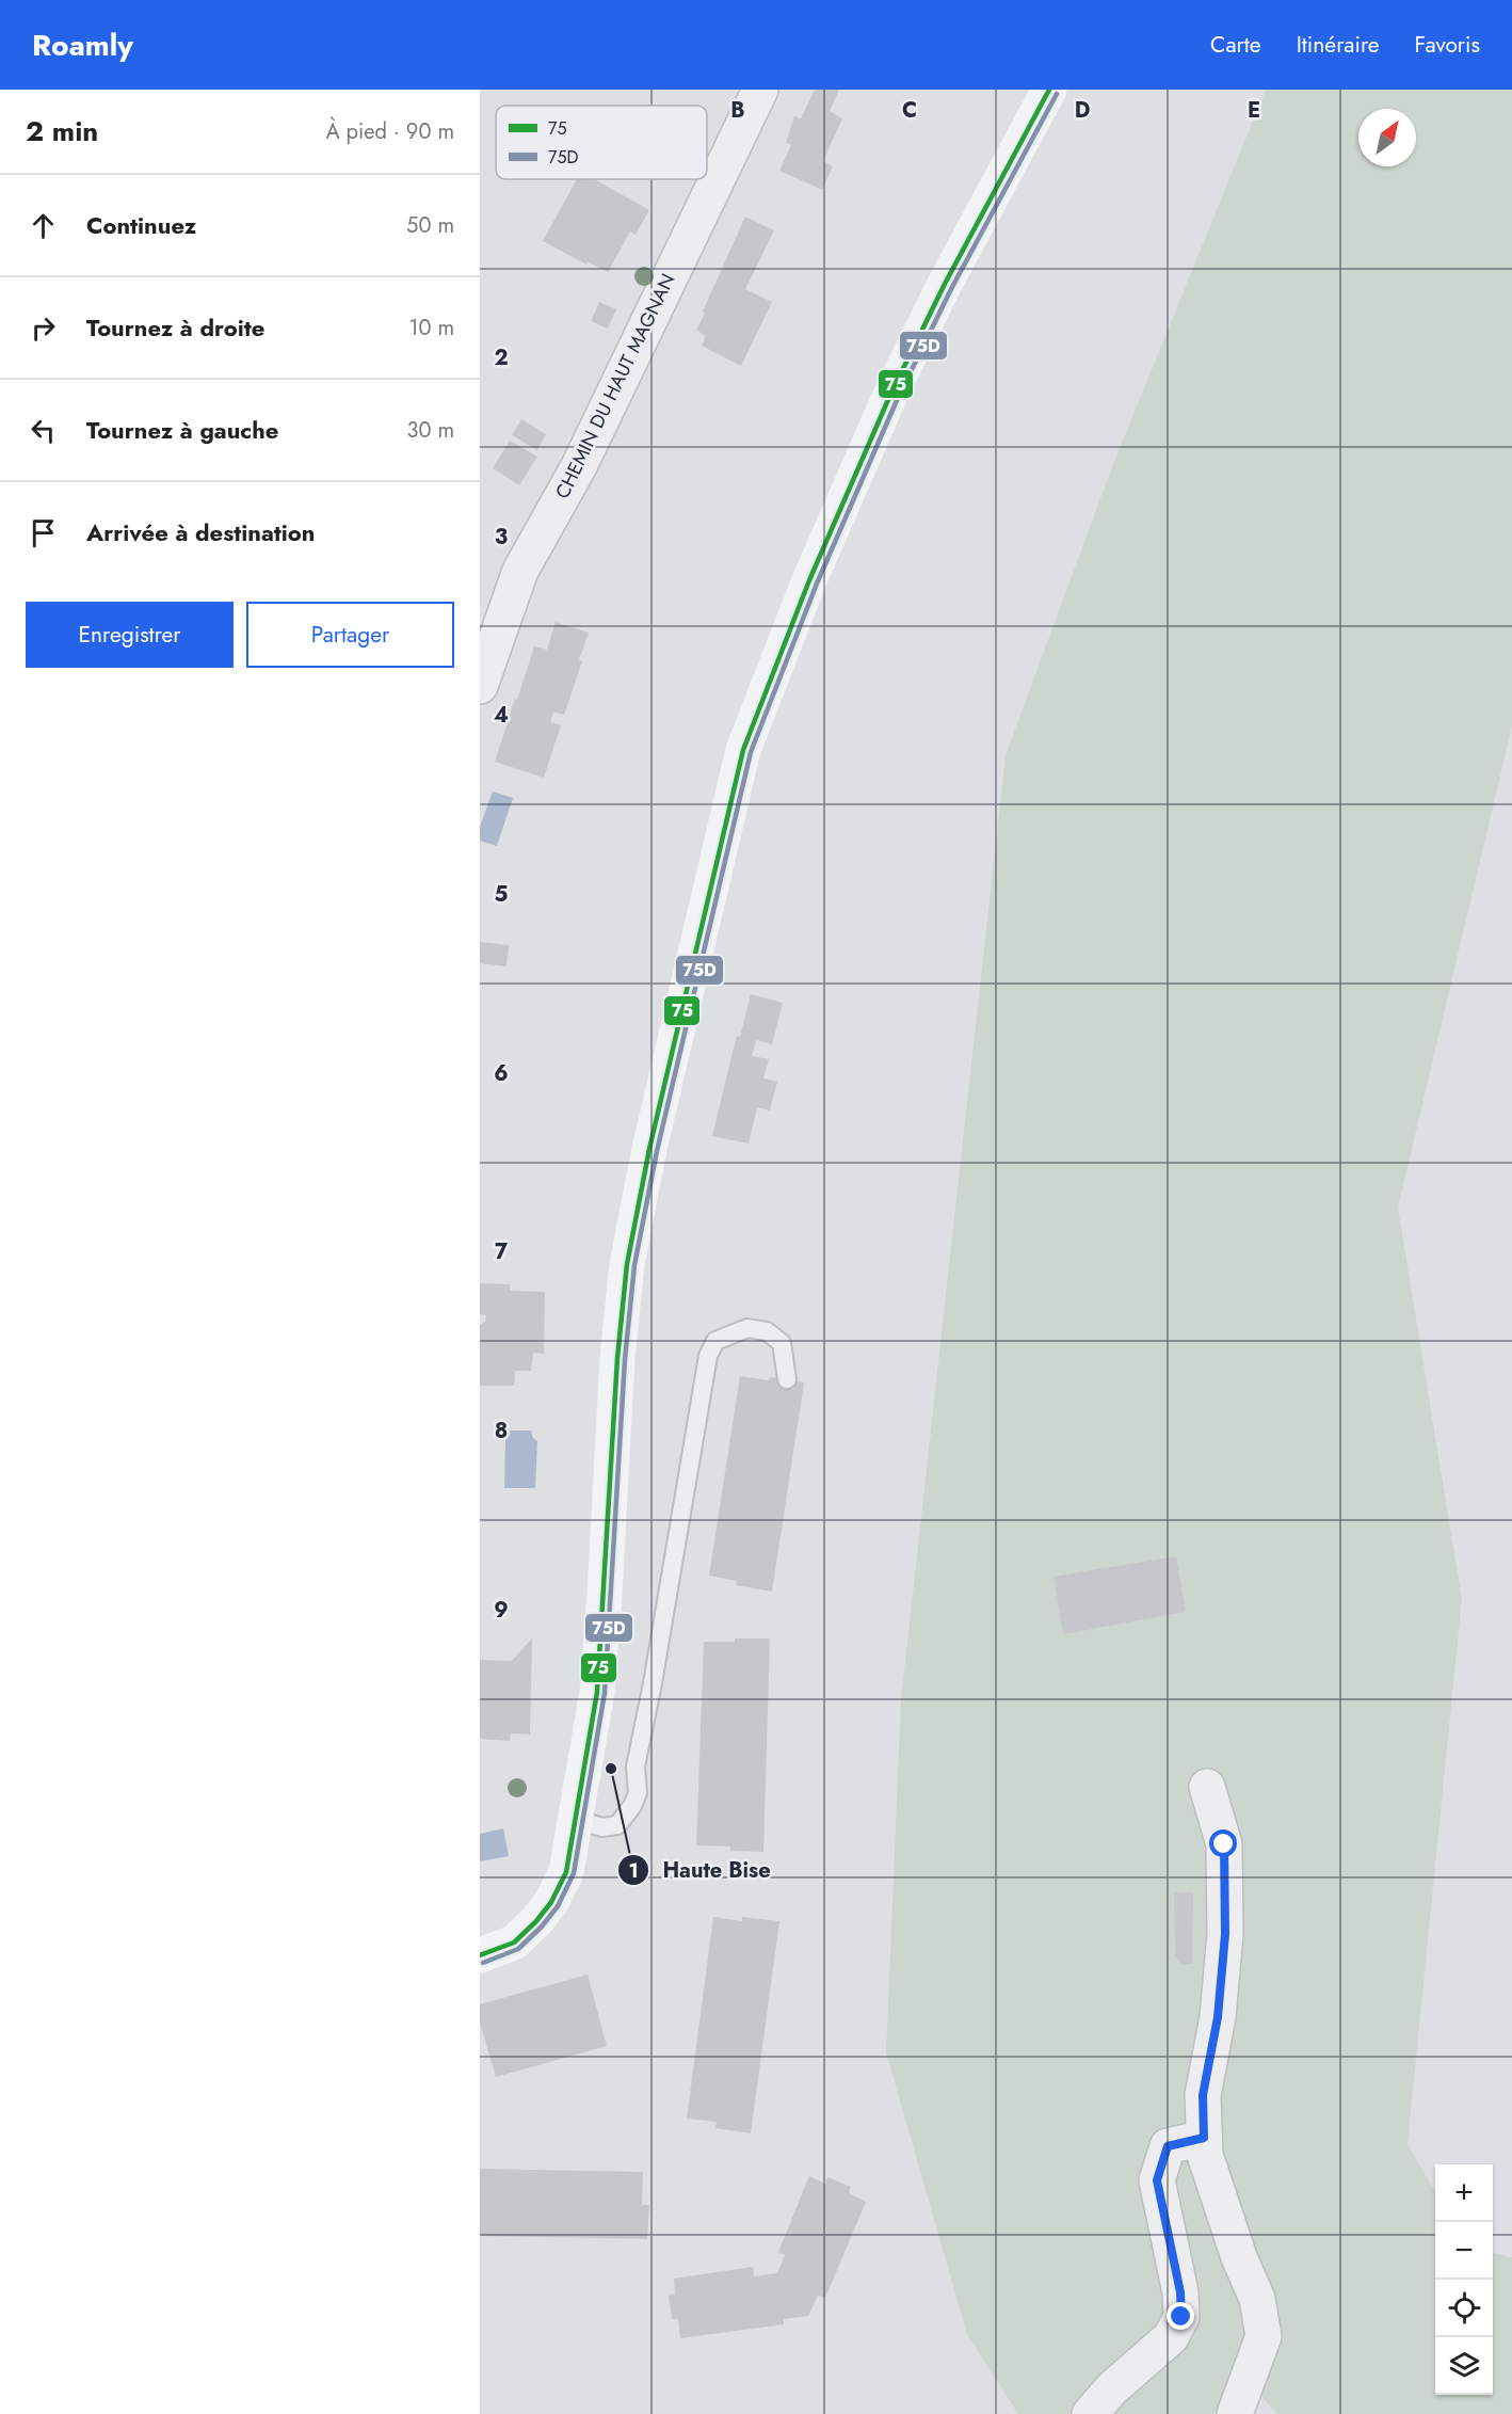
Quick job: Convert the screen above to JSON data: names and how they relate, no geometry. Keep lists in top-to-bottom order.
{
  "streets": {
    "street": ["CHEMIN DU HAUT MAGNAN"]
  },
  "places": ["Haute Bise"],
  "lines": ["transit line 75", "transit line 75D"],
  "legend": ["75", "75D"],
  "north": "top right",
  "page": {
    "header": "Roamly",
    "nav": ["Carte", "Itinéraire", "Favoris"],
    "heading": ["2 min", "À pied · 90 m"],
    "list": [
      ["Continuez", "50 m"],
      ["Tournez à droite", "10 m"],
      ["Tournez à gauche", "30 m"],
      "Arrivée à destination"
    ],
    "buttons": ["Enregistrer", "Partager"],
    "map_buttons": ["+", "−"]
  },
  "grid": {
    "columns": [
      "B",
      "C",
      "D",
      "E"
    ],
    "rows": [
      "2",
      "3",
      "4",
      "5",
      "6",
      "7",
      "8",
      "9"
    ]
  }
}
